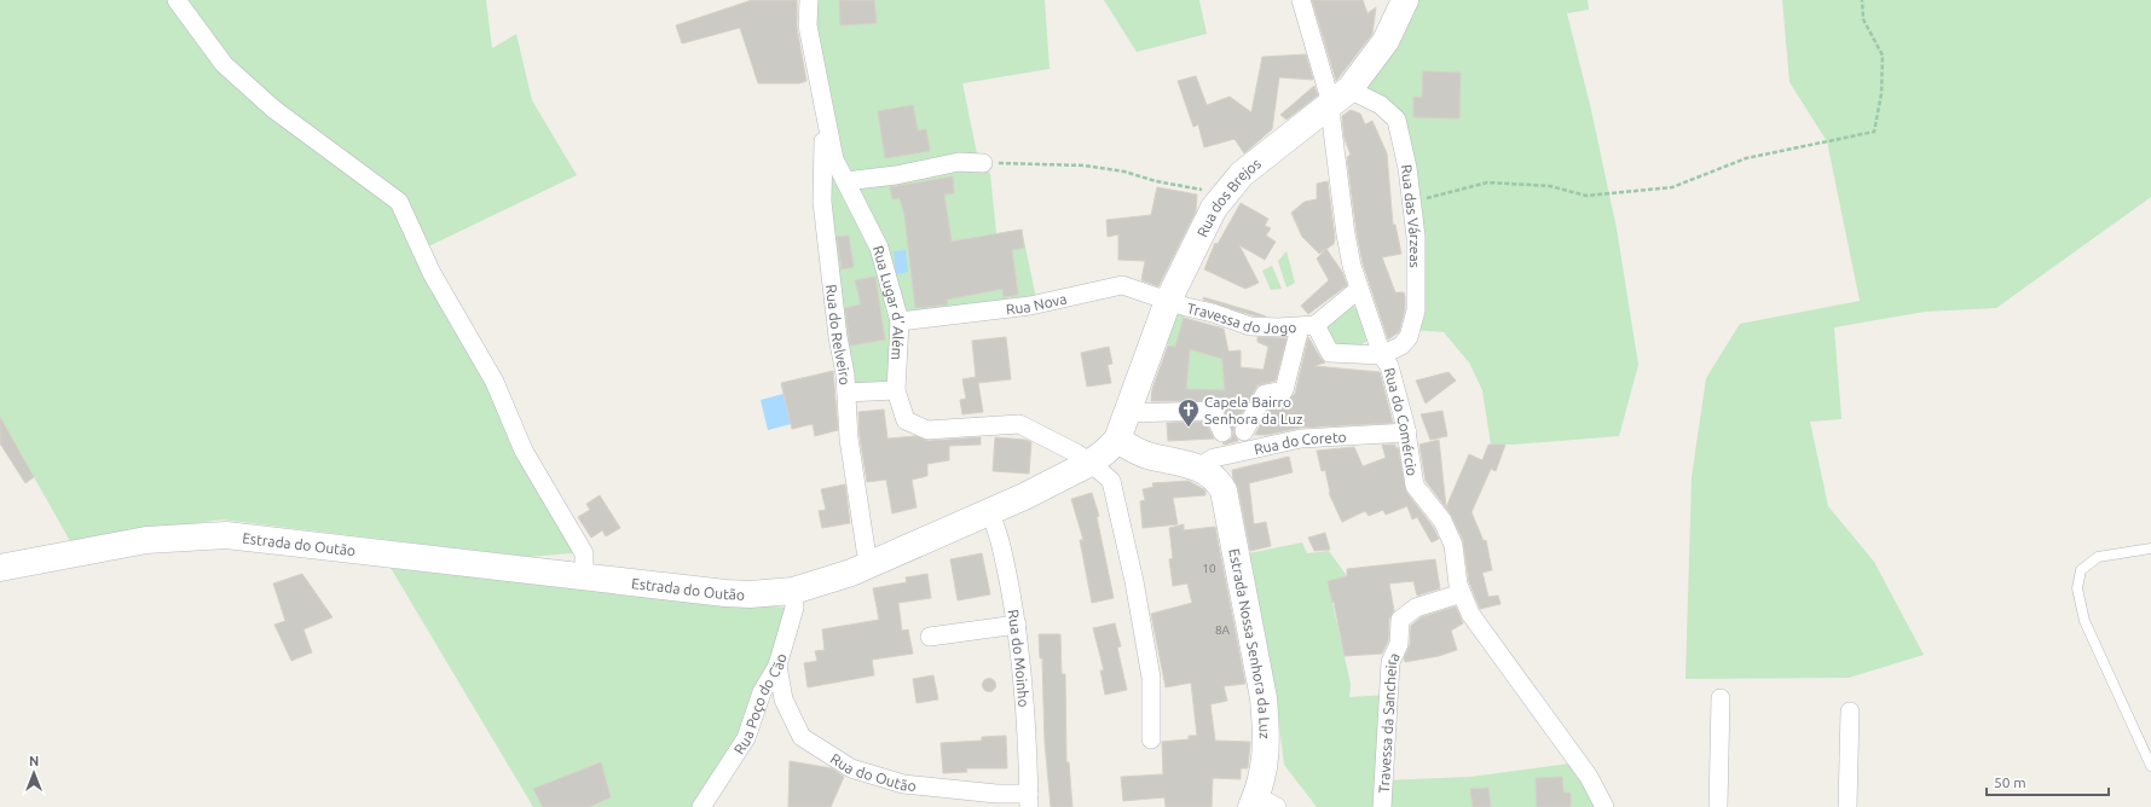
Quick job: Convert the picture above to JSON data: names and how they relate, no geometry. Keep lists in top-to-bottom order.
{
  "streets": {
    "street": [
      "Rua dos Brejos",
      "Rua das Várzeas",
      "Rua Lugar d' Além",
      "Rua Nova",
      "Travessa do Jogo",
      "Rua do Relveiro",
      "Rua do Comércio",
      "Rua do Coreto",
      "Estrada do Outão",
      "Estrada Nossa Senhora da Luz",
      "Rua do Moinho",
      "Rua Poço do Cão",
      "Travessa da Sancheira",
      "Rua do Outão"
    ]
  },
  "crossings": [
    ["Rua dos Brejos", "Rua das Várzeas"],
    ["Rua dos Brejos", "Rua Nova"],
    ["Rua dos Brejos", "Travessa do Jogo"],
    ["Rua dos Brejos", "Rua do Comércio"],
    ["Rua dos Brejos", "Estrada do Outão"],
    ["Rua das Várzeas", "Rua do Comércio"],
    ["Rua Lugar d' Além", "Rua Nova"],
    ["Rua Lugar d' Além", "Rua do Relveiro"],
    ["Rua Lugar d' Além", "Estrada do Outão"],
    ["Rua Nova", "Travessa do Jogo"],
    ["Rua do Relveiro", "Estrada do Outão"],
    ["Rua do Comércio", "Rua do Coreto"],
    ["Rua do Comércio", "Travessa da Sancheira"],
    ["Rua do Coreto", "Estrada Nossa Senhora da Luz"],
    ["Estrada do Outão", "Rua do Moinho"],
    ["Estrada do Outão", "Rua Poço do Cão"],
    ["Rua do Moinho", "Rua do Outão"],
    ["Rua Poço do Cão", "Rua do Outão"]
  ],
  "places": {
    "church": ["Capela Bairro Senhora da Luz"]
  },
  "house_numbers": ["10", "8A"],
  "scale_bar": "50 m",
  "north": "top"
}
